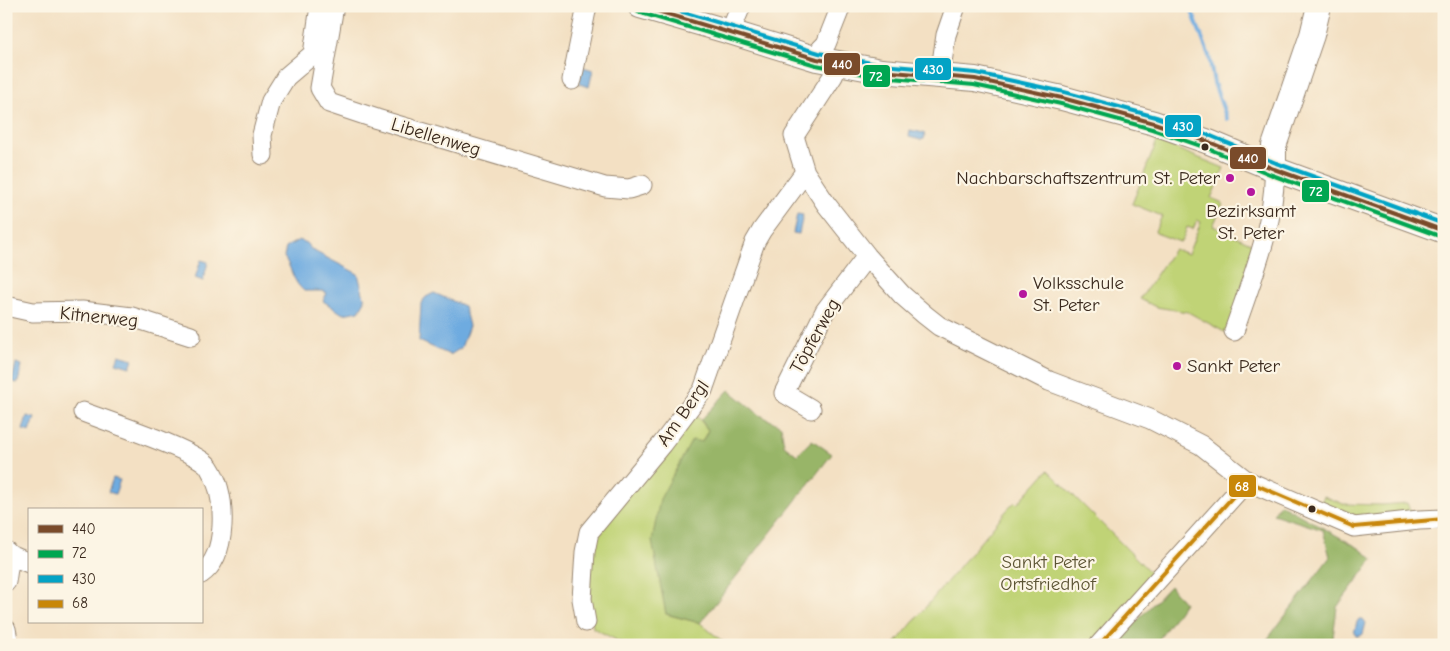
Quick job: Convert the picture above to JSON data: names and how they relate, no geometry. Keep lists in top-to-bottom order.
{
  "streets": {
    "street": [
      "Libellenweg",
      "Kitnerweg",
      "Töpferweg",
      "Am Bergl"
    ]
  },
  "parks": ["Sankt Peter Ortsfriedhof"],
  "places": [
    "Nachbarschaftszentrum St. Peter",
    "Bezirksamt St. Peter",
    "Volksschule St. Peter",
    "Sankt Peter"
  ],
  "lines": [
    "transit line 440",
    "transit line 430",
    "transit line 72",
    "transit line 68"
  ],
  "legend": [
    "440",
    "72",
    "430",
    "68"
  ]
}
